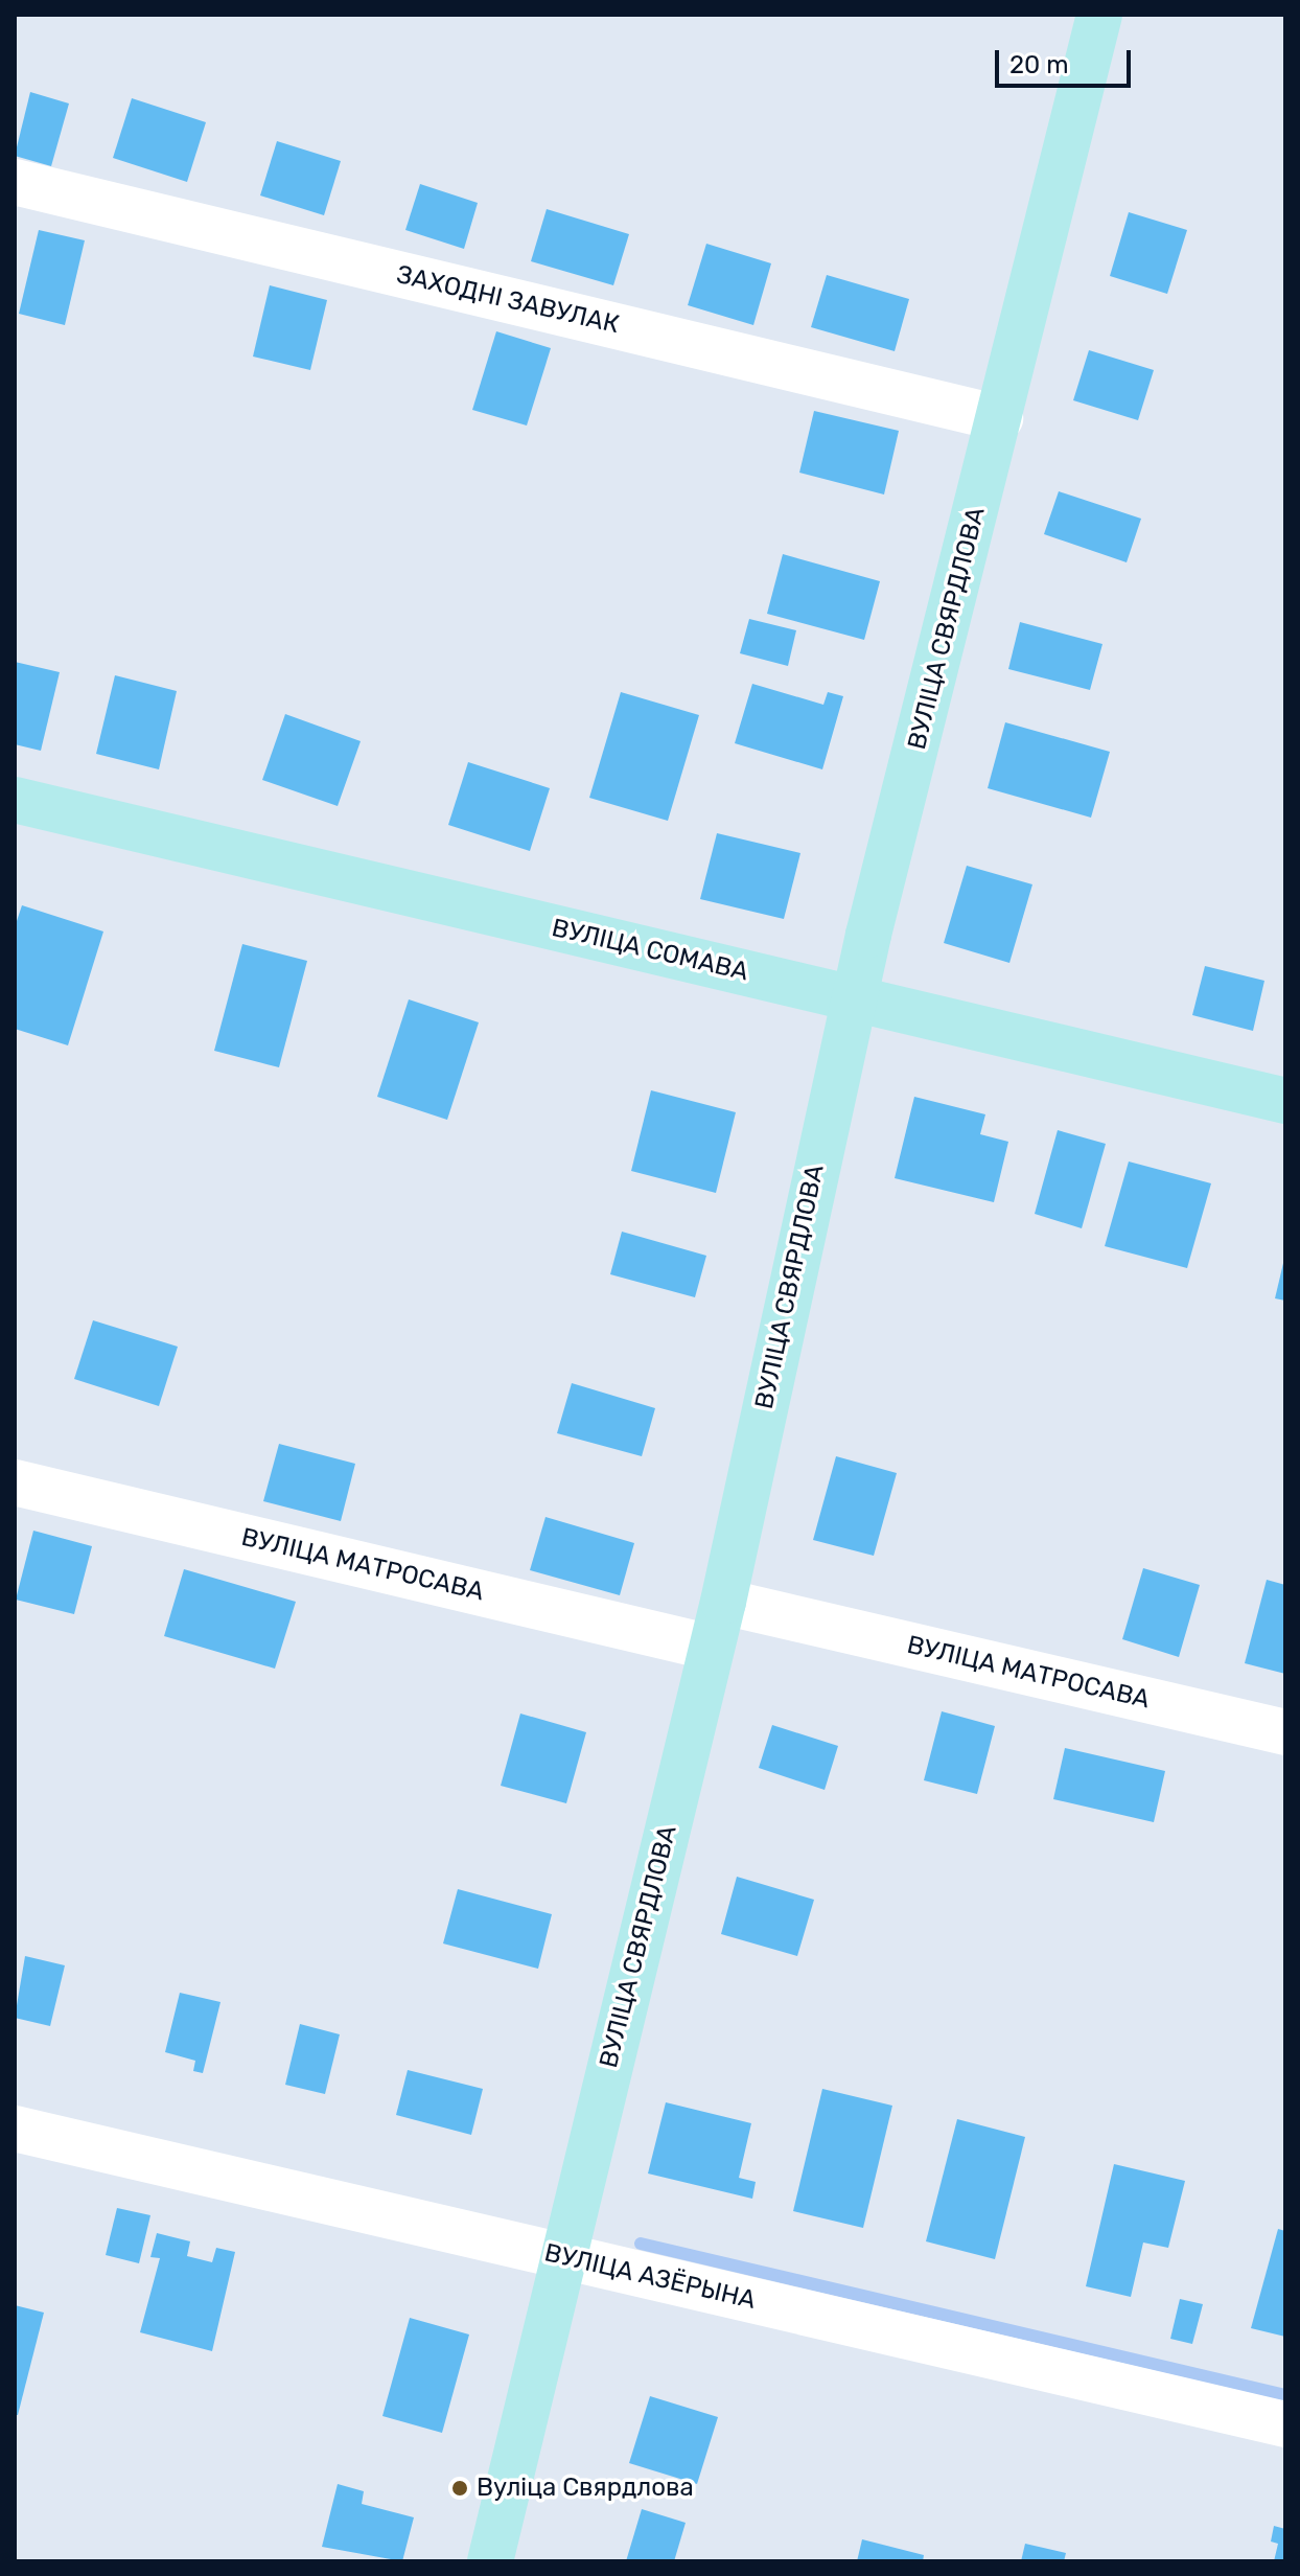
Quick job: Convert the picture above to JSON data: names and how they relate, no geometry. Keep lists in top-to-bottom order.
{
  "streets": {
    "main road": ["ВУЛІЦА СВЯРДЛОВА", "ВУЛІЦА СОМАВА"],
    "street": ["ЗАХОДНІ ЗАВУЛАК", "ВУЛІЦА МАТРОСАВА", "ВУЛІЦА АЗЁРЫНА"]
  },
  "crossings": [
    ["ЗАХОДНІ ЗАВУЛАК", "ВУЛІЦА СВЯРДЛОВА"],
    ["ВУЛІЦА СВЯРДЛОВА", "ВУЛІЦА СОМАВА"],
    ["ВУЛІЦА СВЯРДЛОВА", "ВУЛІЦА МАТРОСАВА"],
    ["ВУЛІЦА СВЯРДЛОВА", "ВУЛІЦА АЗЁРЫНА"]
  ],
  "places": ["Вуліца Свярдлова"],
  "scale_bar": "20 m"
}
